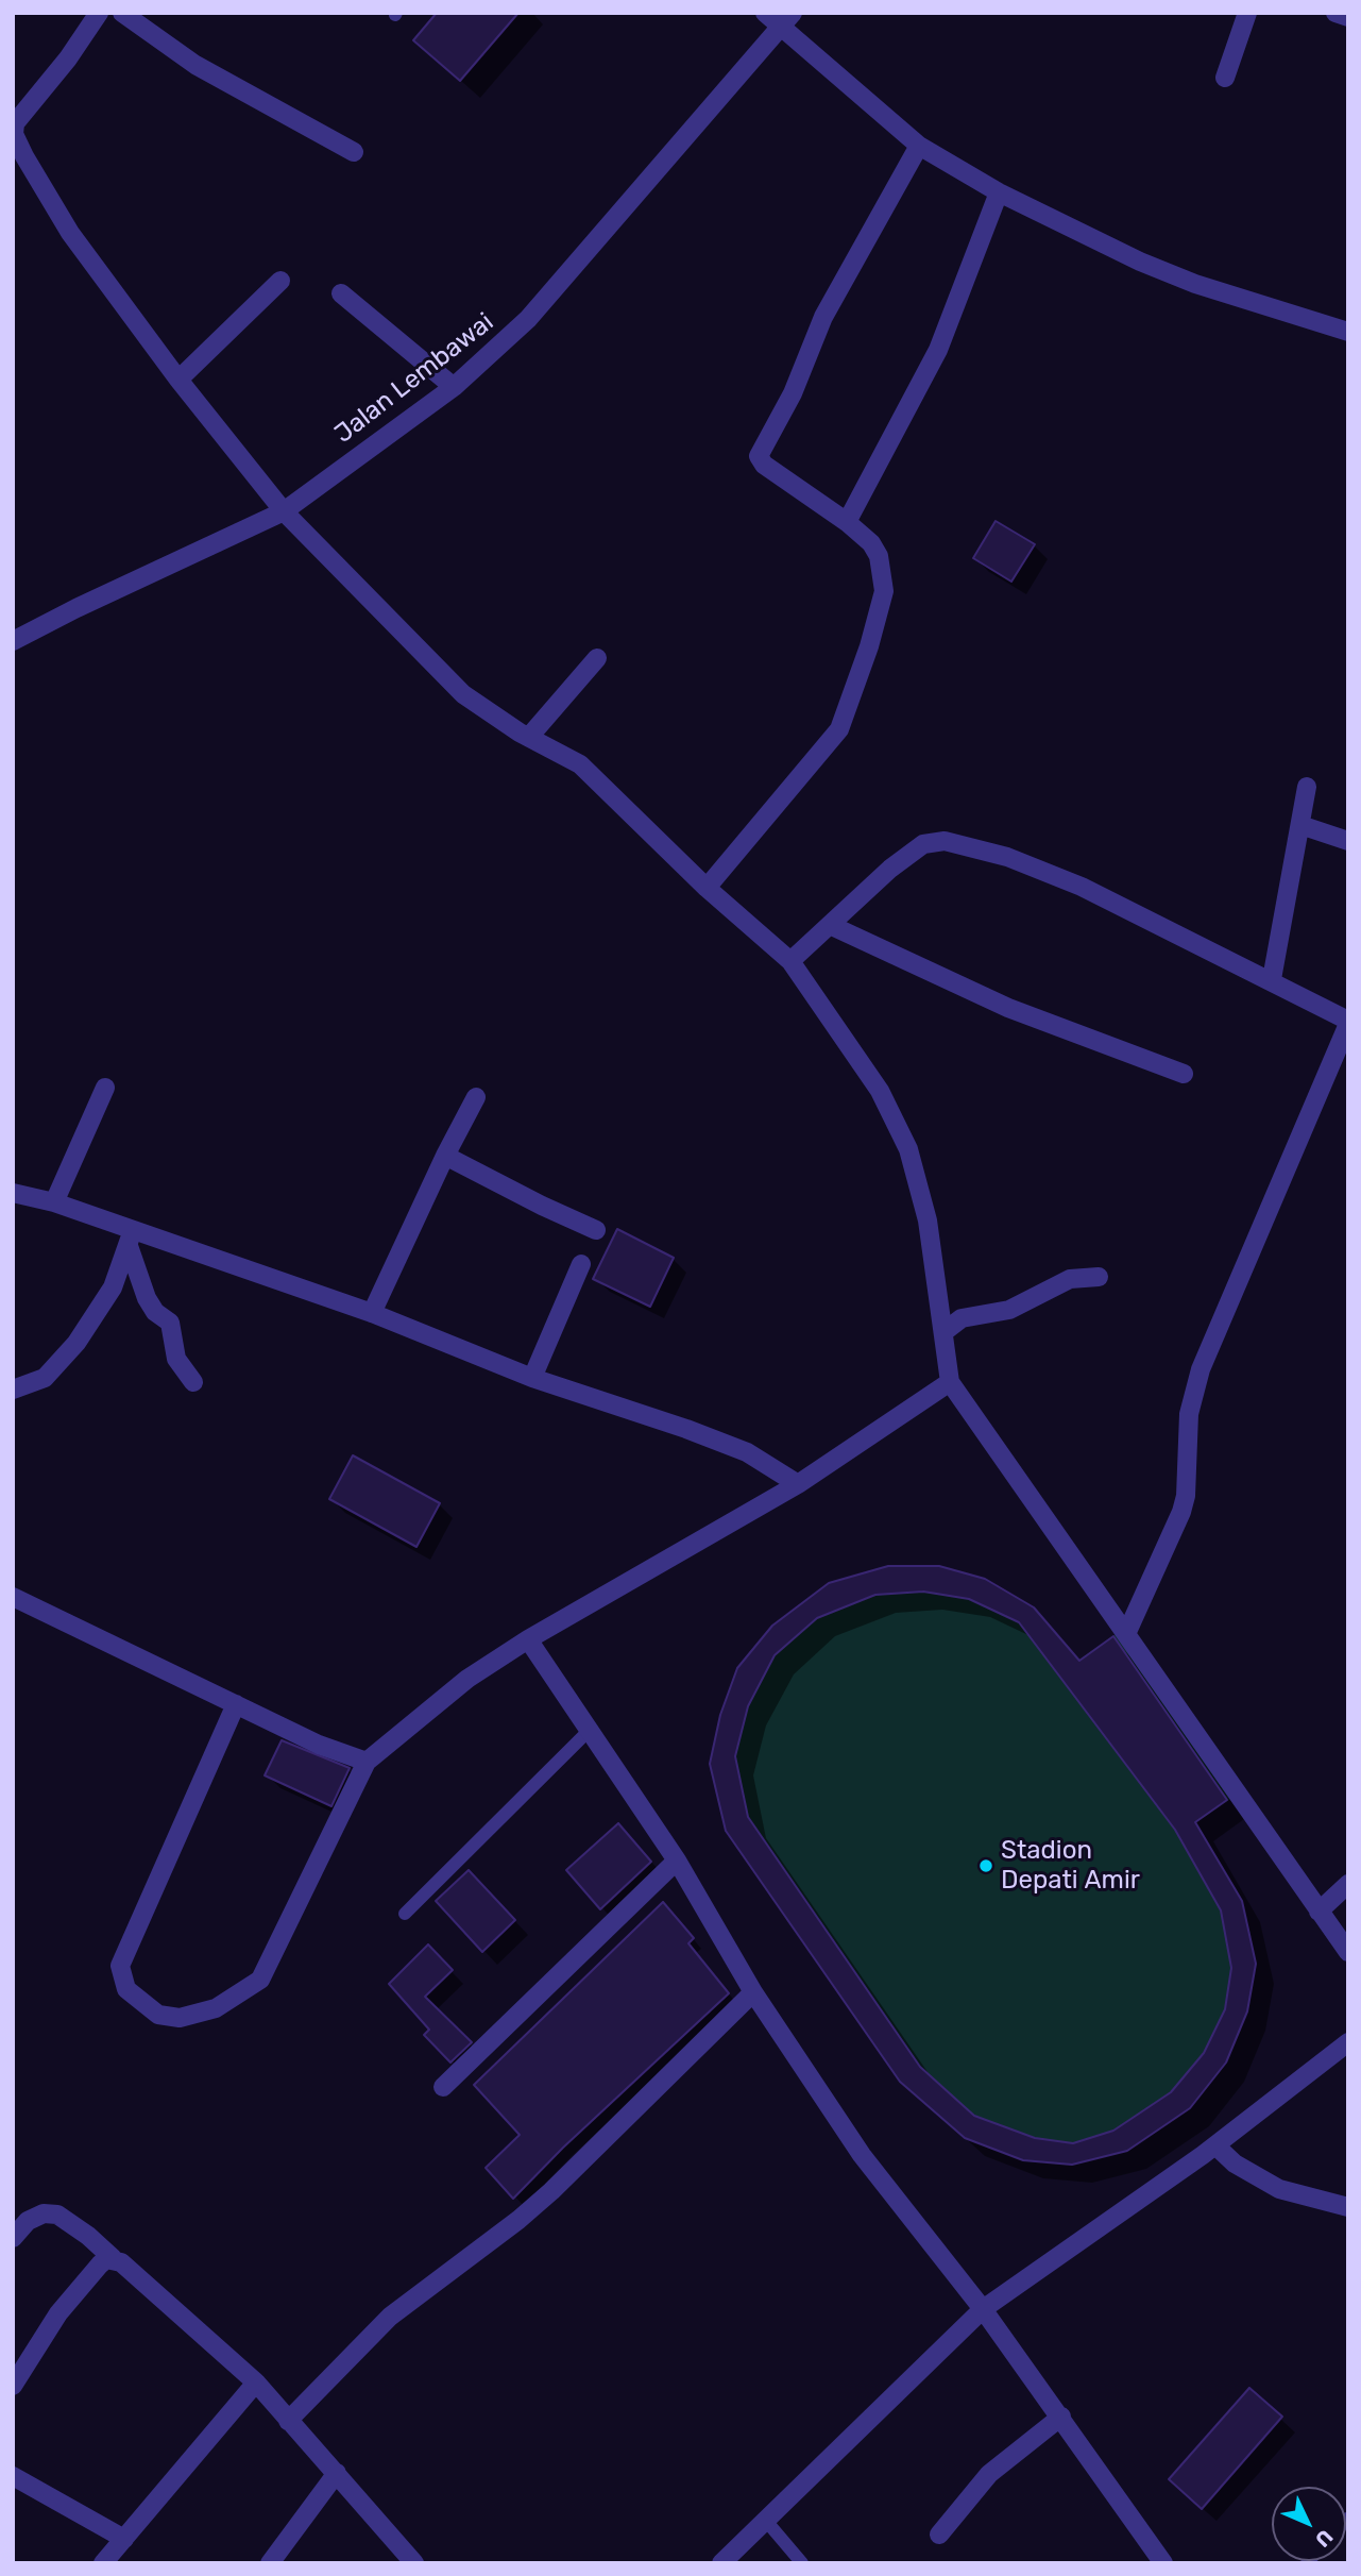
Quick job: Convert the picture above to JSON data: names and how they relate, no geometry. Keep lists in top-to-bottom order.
{
  "streets": {
    "street": ["Jalan Lembawai"]
  },
  "places": ["Stadion Depati Amir"],
  "north": "bottom right"
}
